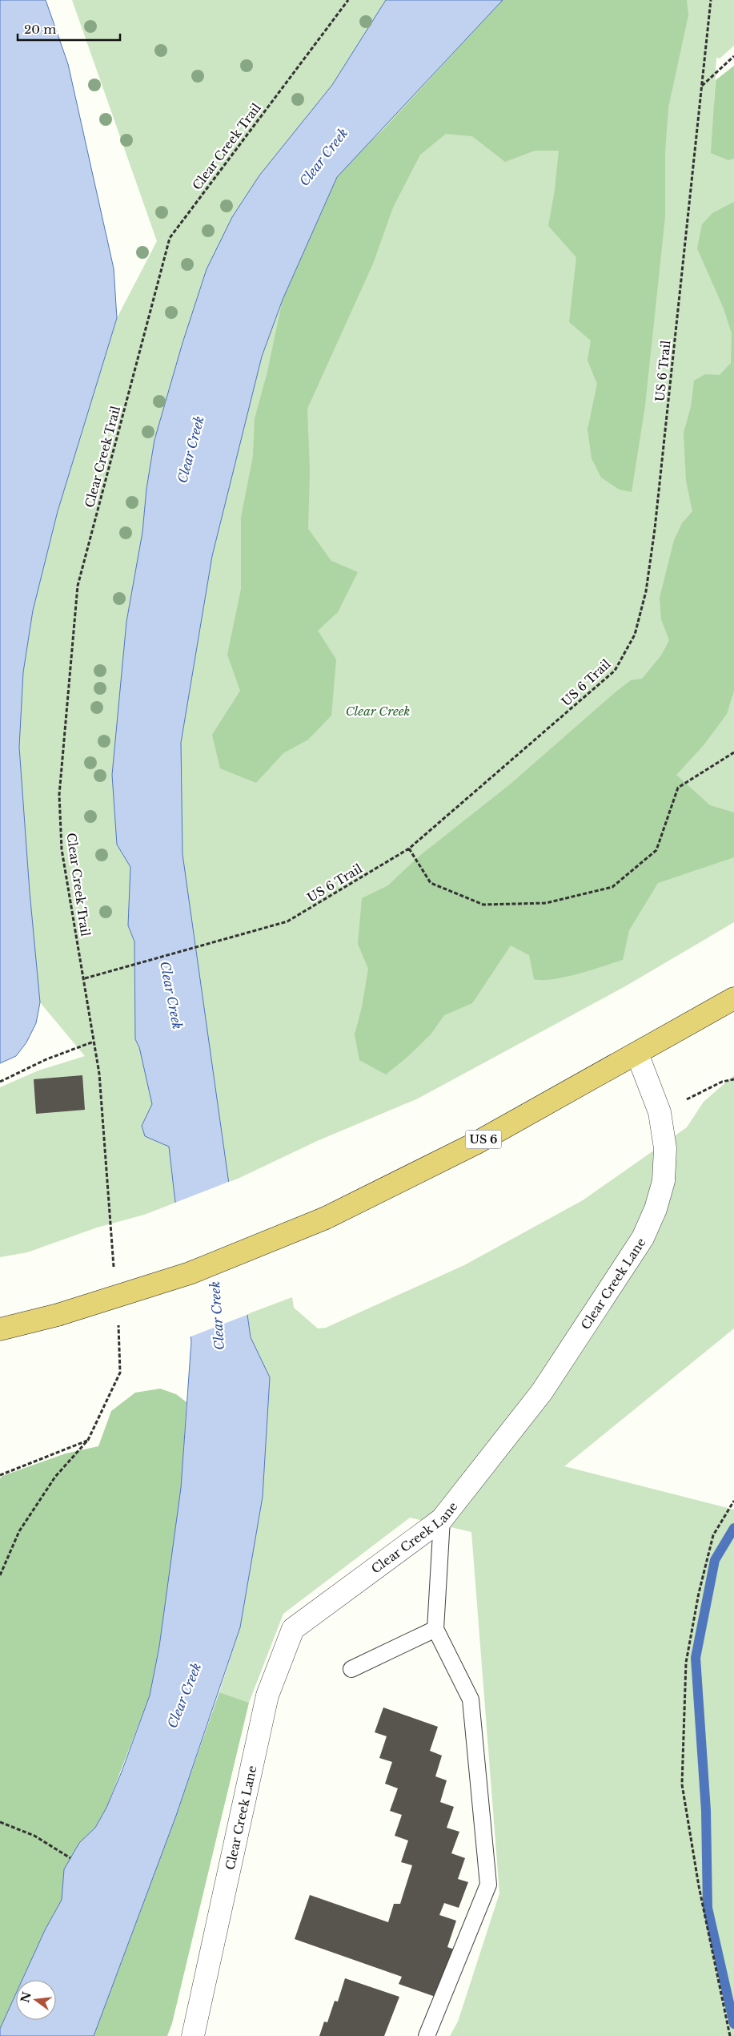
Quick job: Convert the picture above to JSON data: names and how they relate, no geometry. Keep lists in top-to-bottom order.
{
  "streets": {
    "highway": ["US 6"],
    "street": ["Clear Creek Lane"],
    "path": ["Clear Creek Trail", "US 6 Trail"]
  },
  "crossings": [
    ["Clear Creek Trail", "US 6 Trail"],
    ["US 6", "Clear Creek Lane"]
  ],
  "water": ["Clear Creek"],
  "parks": ["Clear Creek"],
  "scale_bar": "20 m",
  "north": "left"
}
